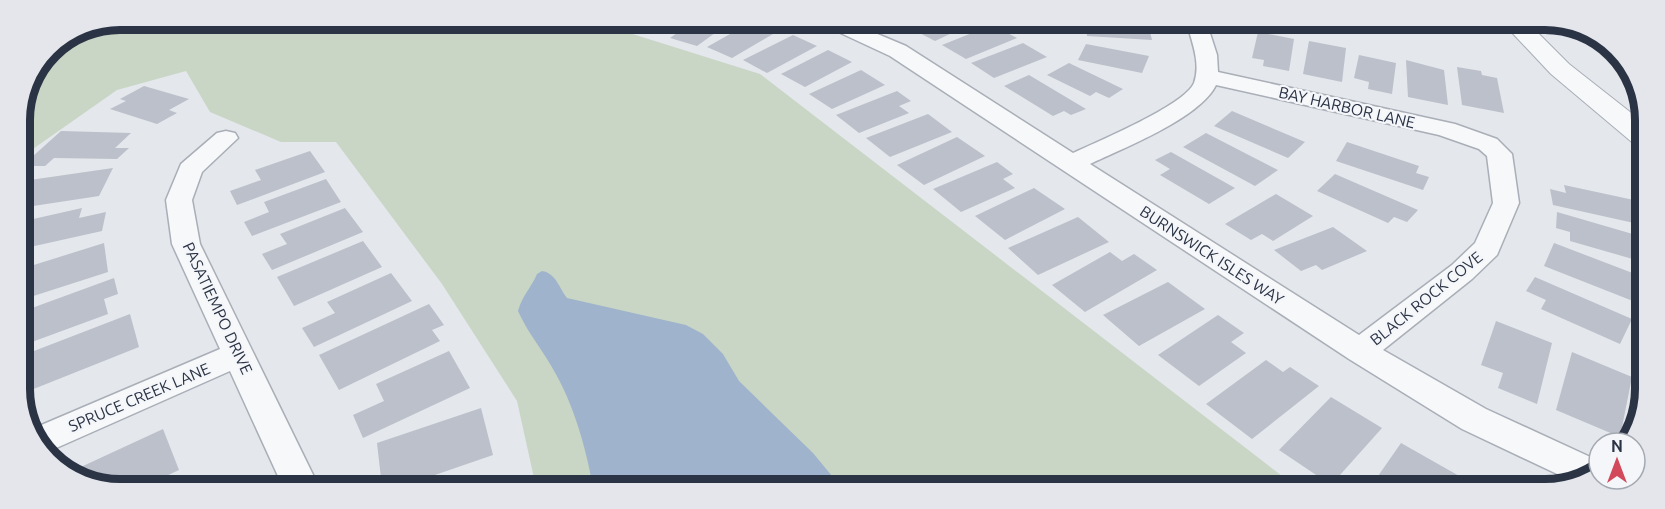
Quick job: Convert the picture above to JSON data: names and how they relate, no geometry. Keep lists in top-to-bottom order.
{
  "streets": {
    "street": [
      "BAY HARBOR LANE",
      "BURNSWICK ISLES WAY",
      "BLACK ROCK COVE",
      "PASATIEMPO DRIVE",
      "SPRUCE CREEK LANE"
    ]
  },
  "crossings": [
    ["BAY HARBOR LANE", "BLACK ROCK COVE"],
    ["BURNSWICK ISLES WAY", "BLACK ROCK COVE"],
    ["PASATIEMPO DRIVE", "SPRUCE CREEK LANE"]
  ],
  "north": "top"
}
